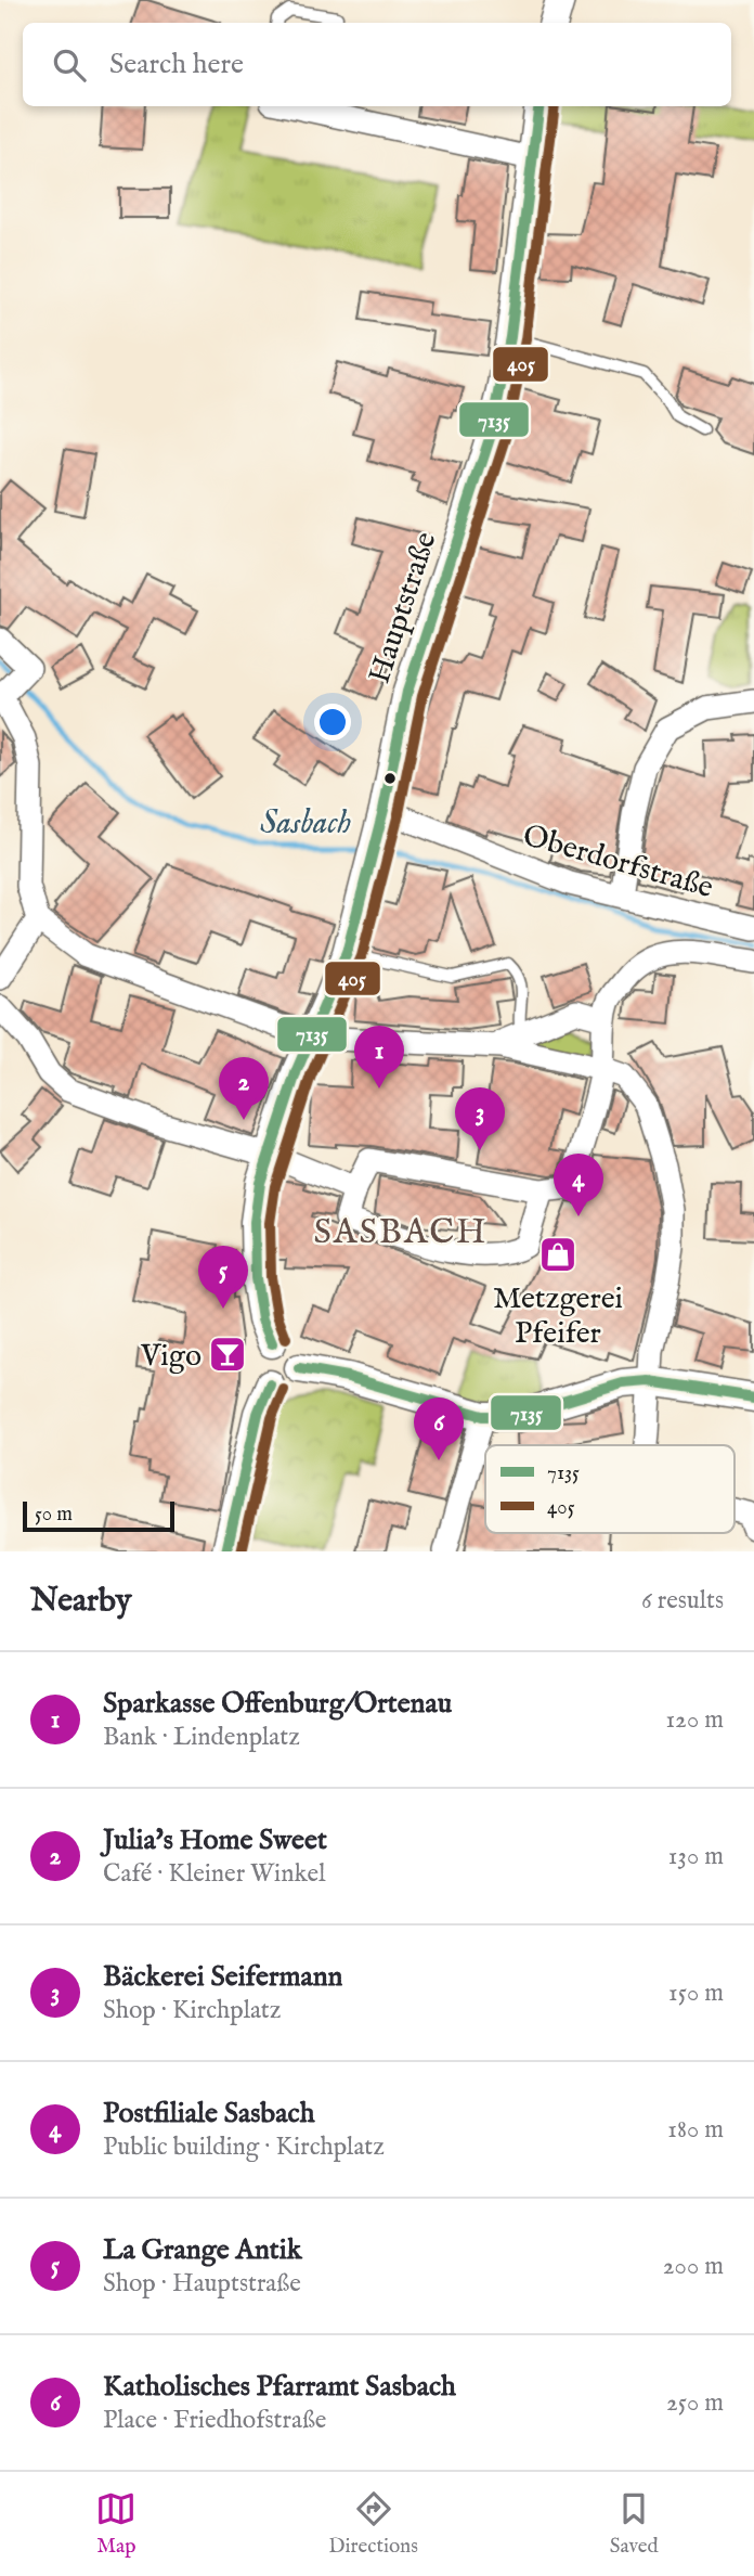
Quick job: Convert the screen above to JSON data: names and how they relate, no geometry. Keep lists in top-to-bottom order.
{
  "streets": {
    "street": ["Hauptstraße", "Oberdorfstraße"]
  },
  "crossings": [
    ["Hauptstraße", "Oberdorfstraße"]
  ],
  "districts": ["SASBACH"],
  "water": ["Sasbach"],
  "places": {
    "shop": ["Metzgerei Pfeifer"],
    "bar": ["Vigo"]
  },
  "lines": ["transit line 7135", "transit line 405"],
  "legend": ["7135", "405"],
  "scale_bar": "50 m",
  "page": {
    "search": "Search here",
    "pins": [
      "1",
      "2",
      "3",
      "4",
      "5",
      "6"
    ],
    "scale": "50 m",
    "heading": ["Nearby", "6 results"],
    "list": [
      {
        "mark": "1",
        "name": "Sparkasse Offenburg/Ortenau",
        "note": "Bank · Lindenplatz",
        "value": "120 m"
      },
      {
        "mark": "2",
        "name": "Julia's Home Sweet",
        "note": "Café · Kleiner Winkel",
        "value": "130 m"
      },
      {
        "mark": "3",
        "name": "Bäckerei Seifermann",
        "note": "Shop · Kirchplatz",
        "value": "150 m"
      },
      {
        "mark": "4",
        "name": "Postfiliale Sasbach",
        "note": "Public building · Kirchplatz",
        "value": "180 m"
      },
      {
        "mark": "5",
        "name": "La Grange Antik",
        "note": "Shop · Hauptstraße",
        "value": "200 m"
      },
      {
        "mark": "6",
        "name": "Katholisches Pfarramt Sasbach",
        "note": "Place · Friedhofstraße",
        "value": "250 m"
      }
    ],
    "nav": ["Map", "Directions", "Saved"]
  }
}
